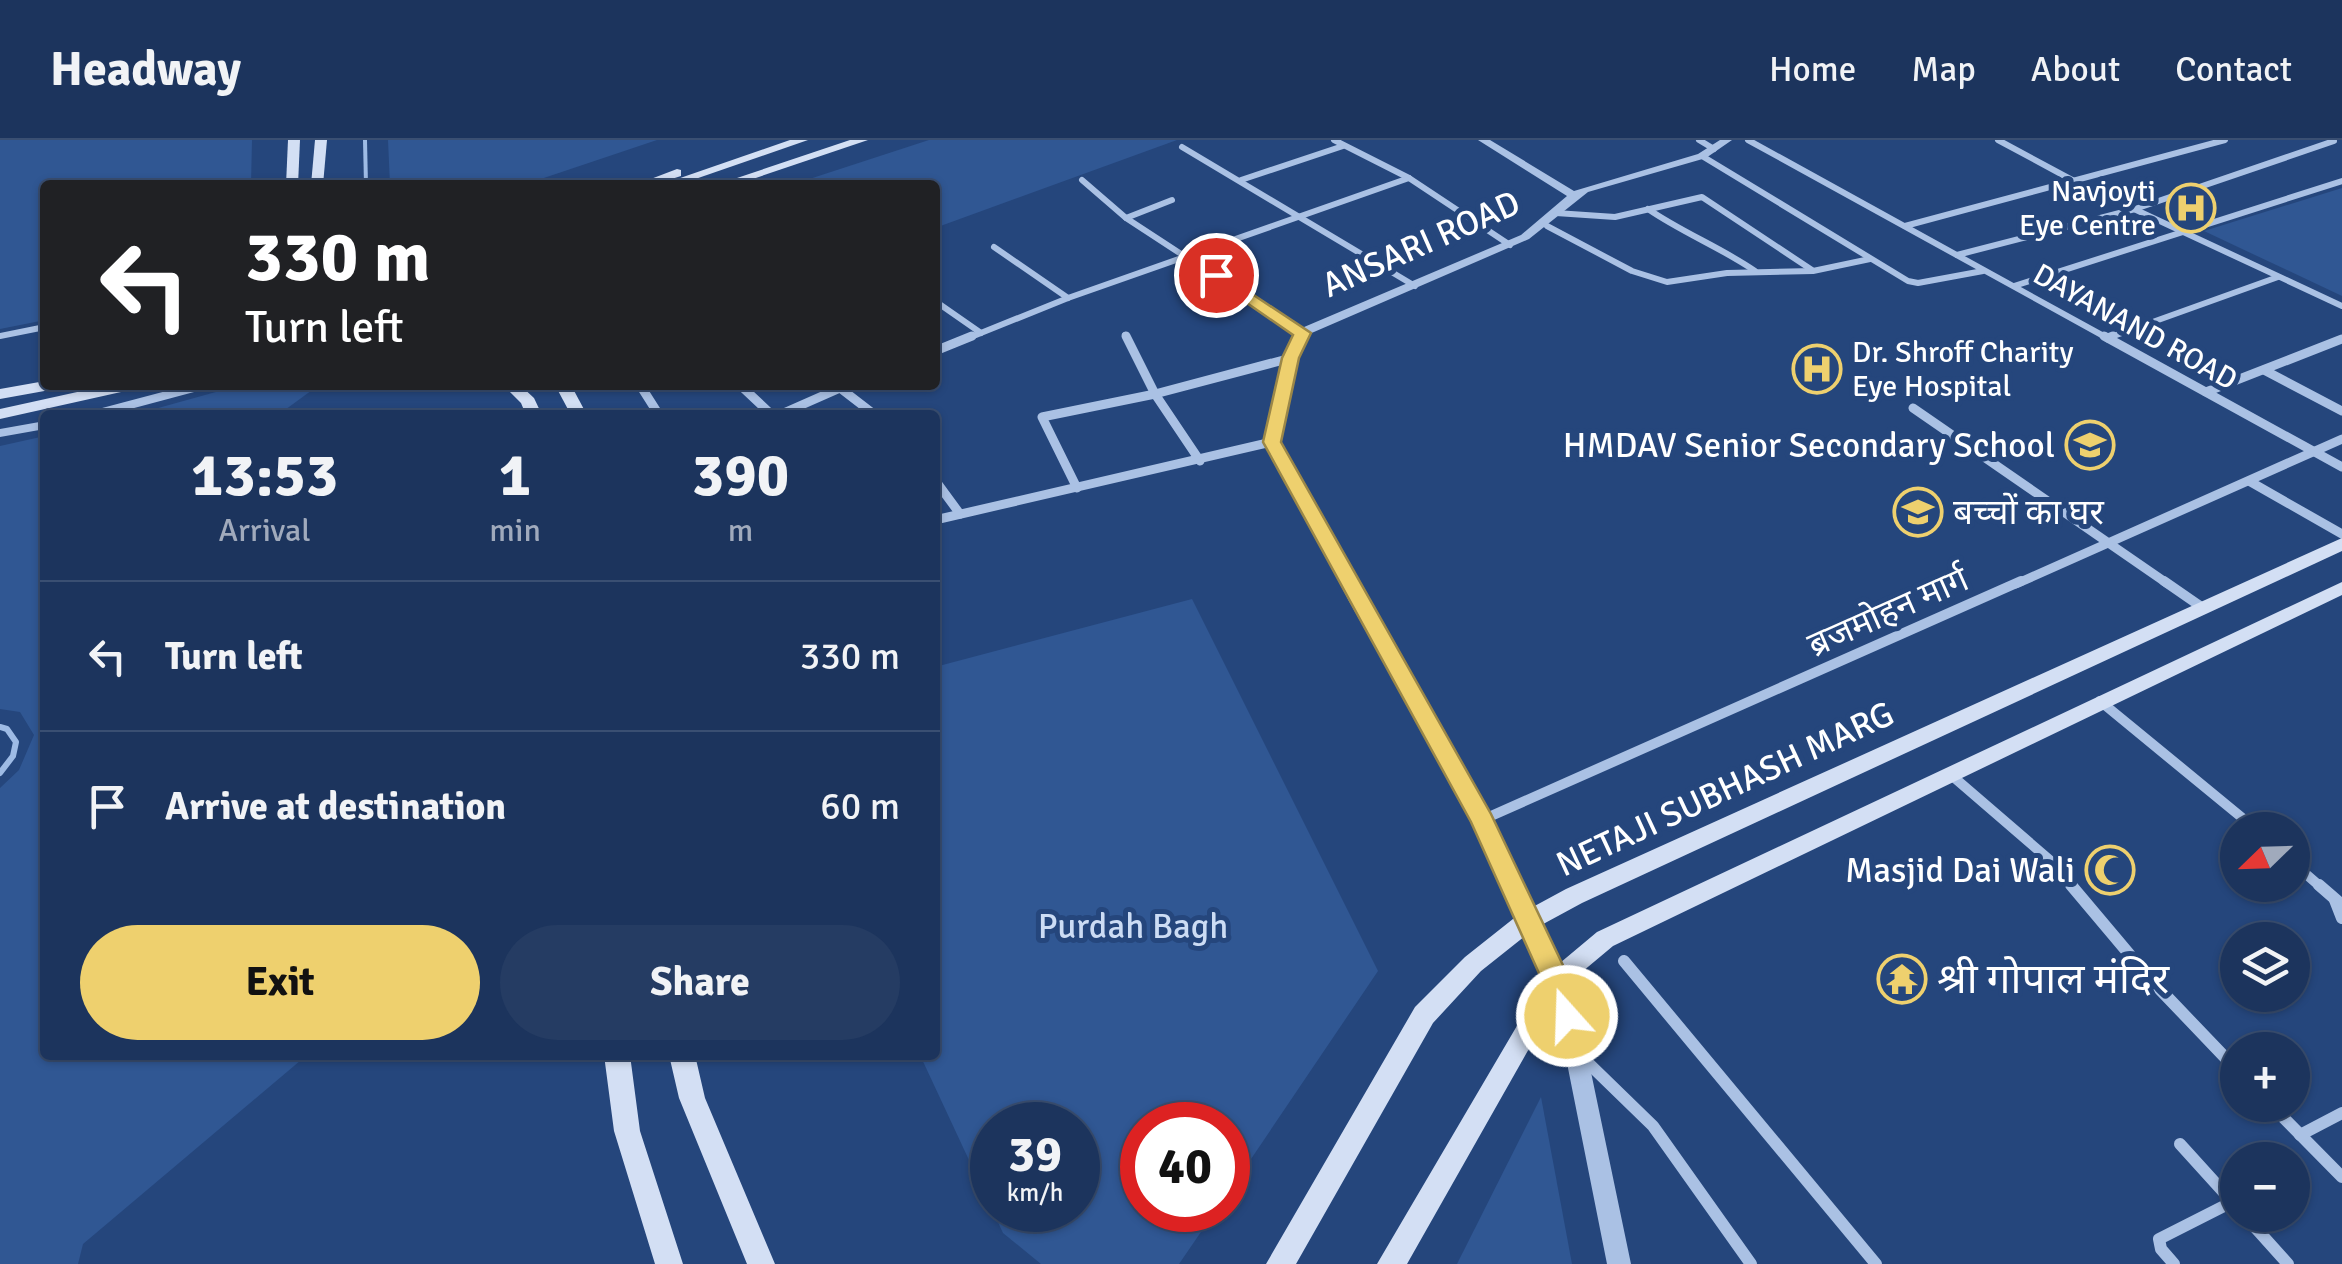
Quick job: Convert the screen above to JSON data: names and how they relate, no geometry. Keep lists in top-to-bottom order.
{
  "streets": {
    "main road": ["NETAJI SUBHASH MARG"],
    "street": ["ANSARI ROAD", "DAYANAND ROAD", "ब्रजमोहन मार्ग"]
  },
  "crossings": [
    ["DAYANAND ROAD", "ब्रजमोहन मार्ग"]
  ],
  "parks": ["Purdah Bagh"],
  "places": {
    "hospital": ["Navjoyti Eye Centre", "Dr. Shroff Charity Eye Hospital"],
    "school or university": ["HMDAV Senior Secondary School", "बच्चों का घर"],
    "mosque": ["Masjid Dai Wali"],
    "temple": ["श्री गोपाल मंदिर"]
  },
  "north": "bottom left",
  "page": {
    "header": "Headway",
    "nav": [
      "Home",
      "Map",
      "About",
      "Contact"
    ],
    "turn": ["330 m", "Turn left"],
    "eta": [
      "13:53",
      "Arrival",
      "1",
      "min",
      "390",
      "m"
    ],
    "list": [
      {
        "name": "Turn left",
        "value": "330 m"
      },
      {
        "name": "Arrive at destination",
        "value": "60 m"
      }
    ],
    "map_buttons": ["+", "−"],
    "buttons": ["Exit", "Share"],
    "speed": "39 km/h",
    "limit": "40"
  }
}
